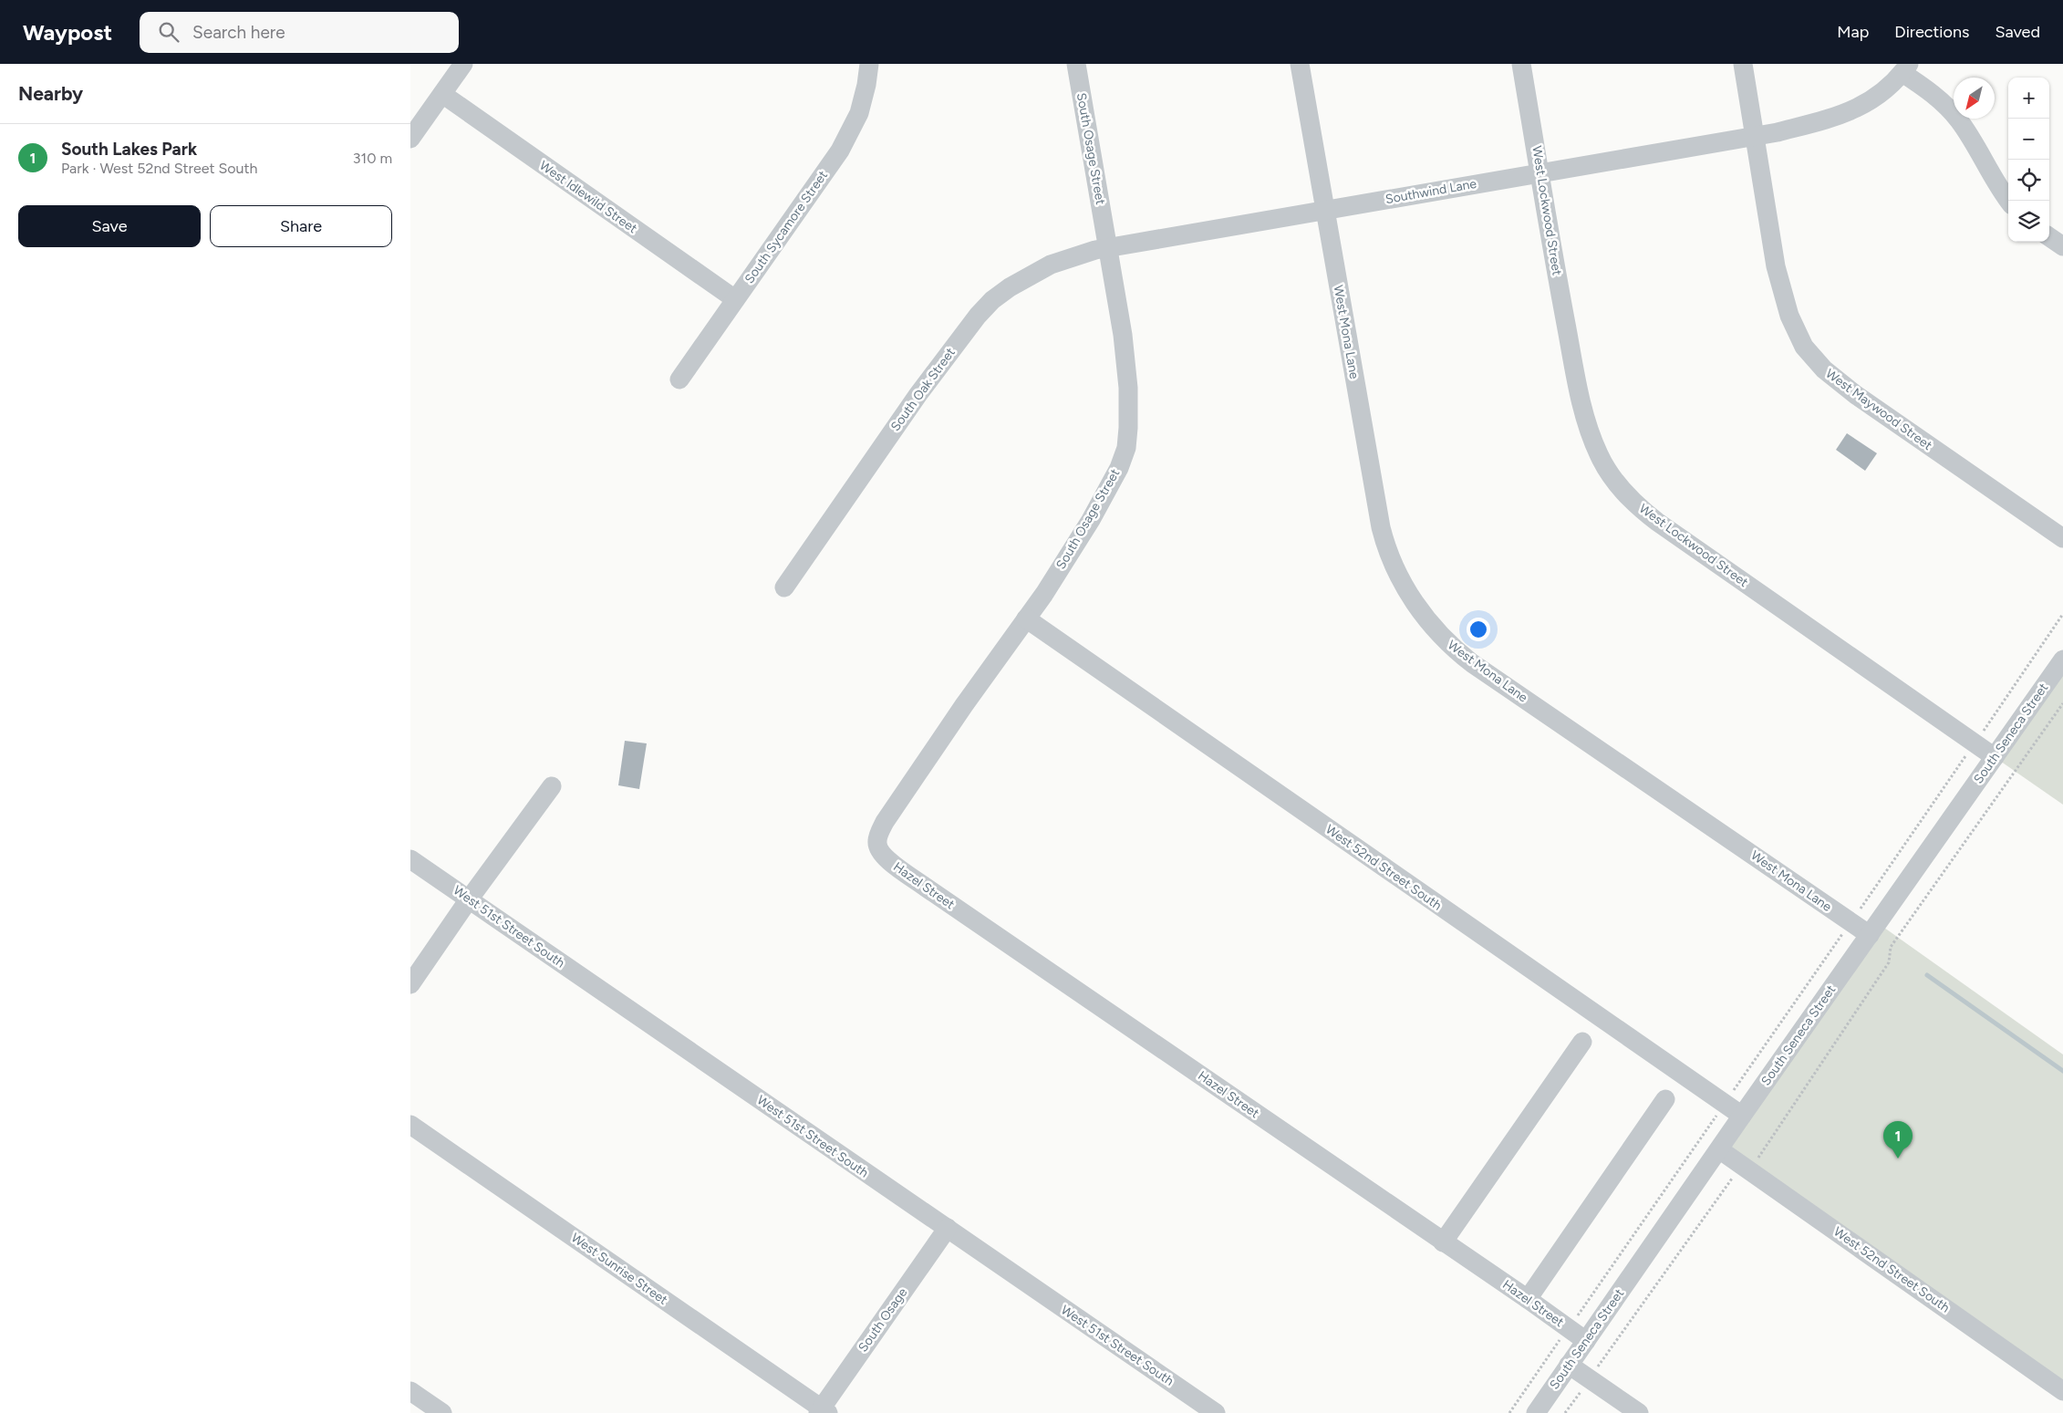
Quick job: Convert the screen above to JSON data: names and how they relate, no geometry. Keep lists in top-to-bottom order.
{
  "streets": {
    "street": [
      "South Osage Street",
      "Southwind Lane",
      "West Idlewild Street",
      "West Lockwood Street",
      "South Sycamore Street",
      "West Mona Lane",
      "South Oak Street",
      "West Maywood Street",
      "South Seneca Street",
      "West 52nd Street South",
      "Hazel Street",
      "West 51st Street South",
      "West Sunrise Street",
      "South Osage"
    ]
  },
  "crossings": [
    ["South Osage Street", "Southwind Lane"],
    ["South Osage Street", "South Oak Street"],
    ["South Osage Street", "West 52nd Street South"],
    ["South Osage Street", "Hazel Street"],
    ["Southwind Lane", "West Lockwood Street"],
    ["Southwind Lane", "West Mona Lane"],
    ["Southwind Lane", "South Oak Street"],
    ["Southwind Lane", "West Maywood Street"],
    ["West Idlewild Street", "South Sycamore Street"],
    ["West Lockwood Street", "South Seneca Street"],
    ["West Mona Lane", "South Seneca Street"],
    ["South Seneca Street", "West 52nd Street South"],
    ["South Seneca Street", "Hazel Street"],
    ["West 51st Street South", "South Osage"],
    ["West Sunrise Street", "South Osage"]
  ],
  "north": "bottom left",
  "page": {
    "header": "Waypost",
    "search": "Search here",
    "nav": ["Map", "Directions", "Saved"],
    "heading": "Nearby",
    "map_buttons": ["+", "−"],
    "list": [
      {
        "mark": "1",
        "name": "South Lakes Park",
        "note": "Park · West 52nd Street South",
        "value": "310 m"
      }
    ],
    "buttons": ["Save", "Share"],
    "pins": "1"
  }
}
